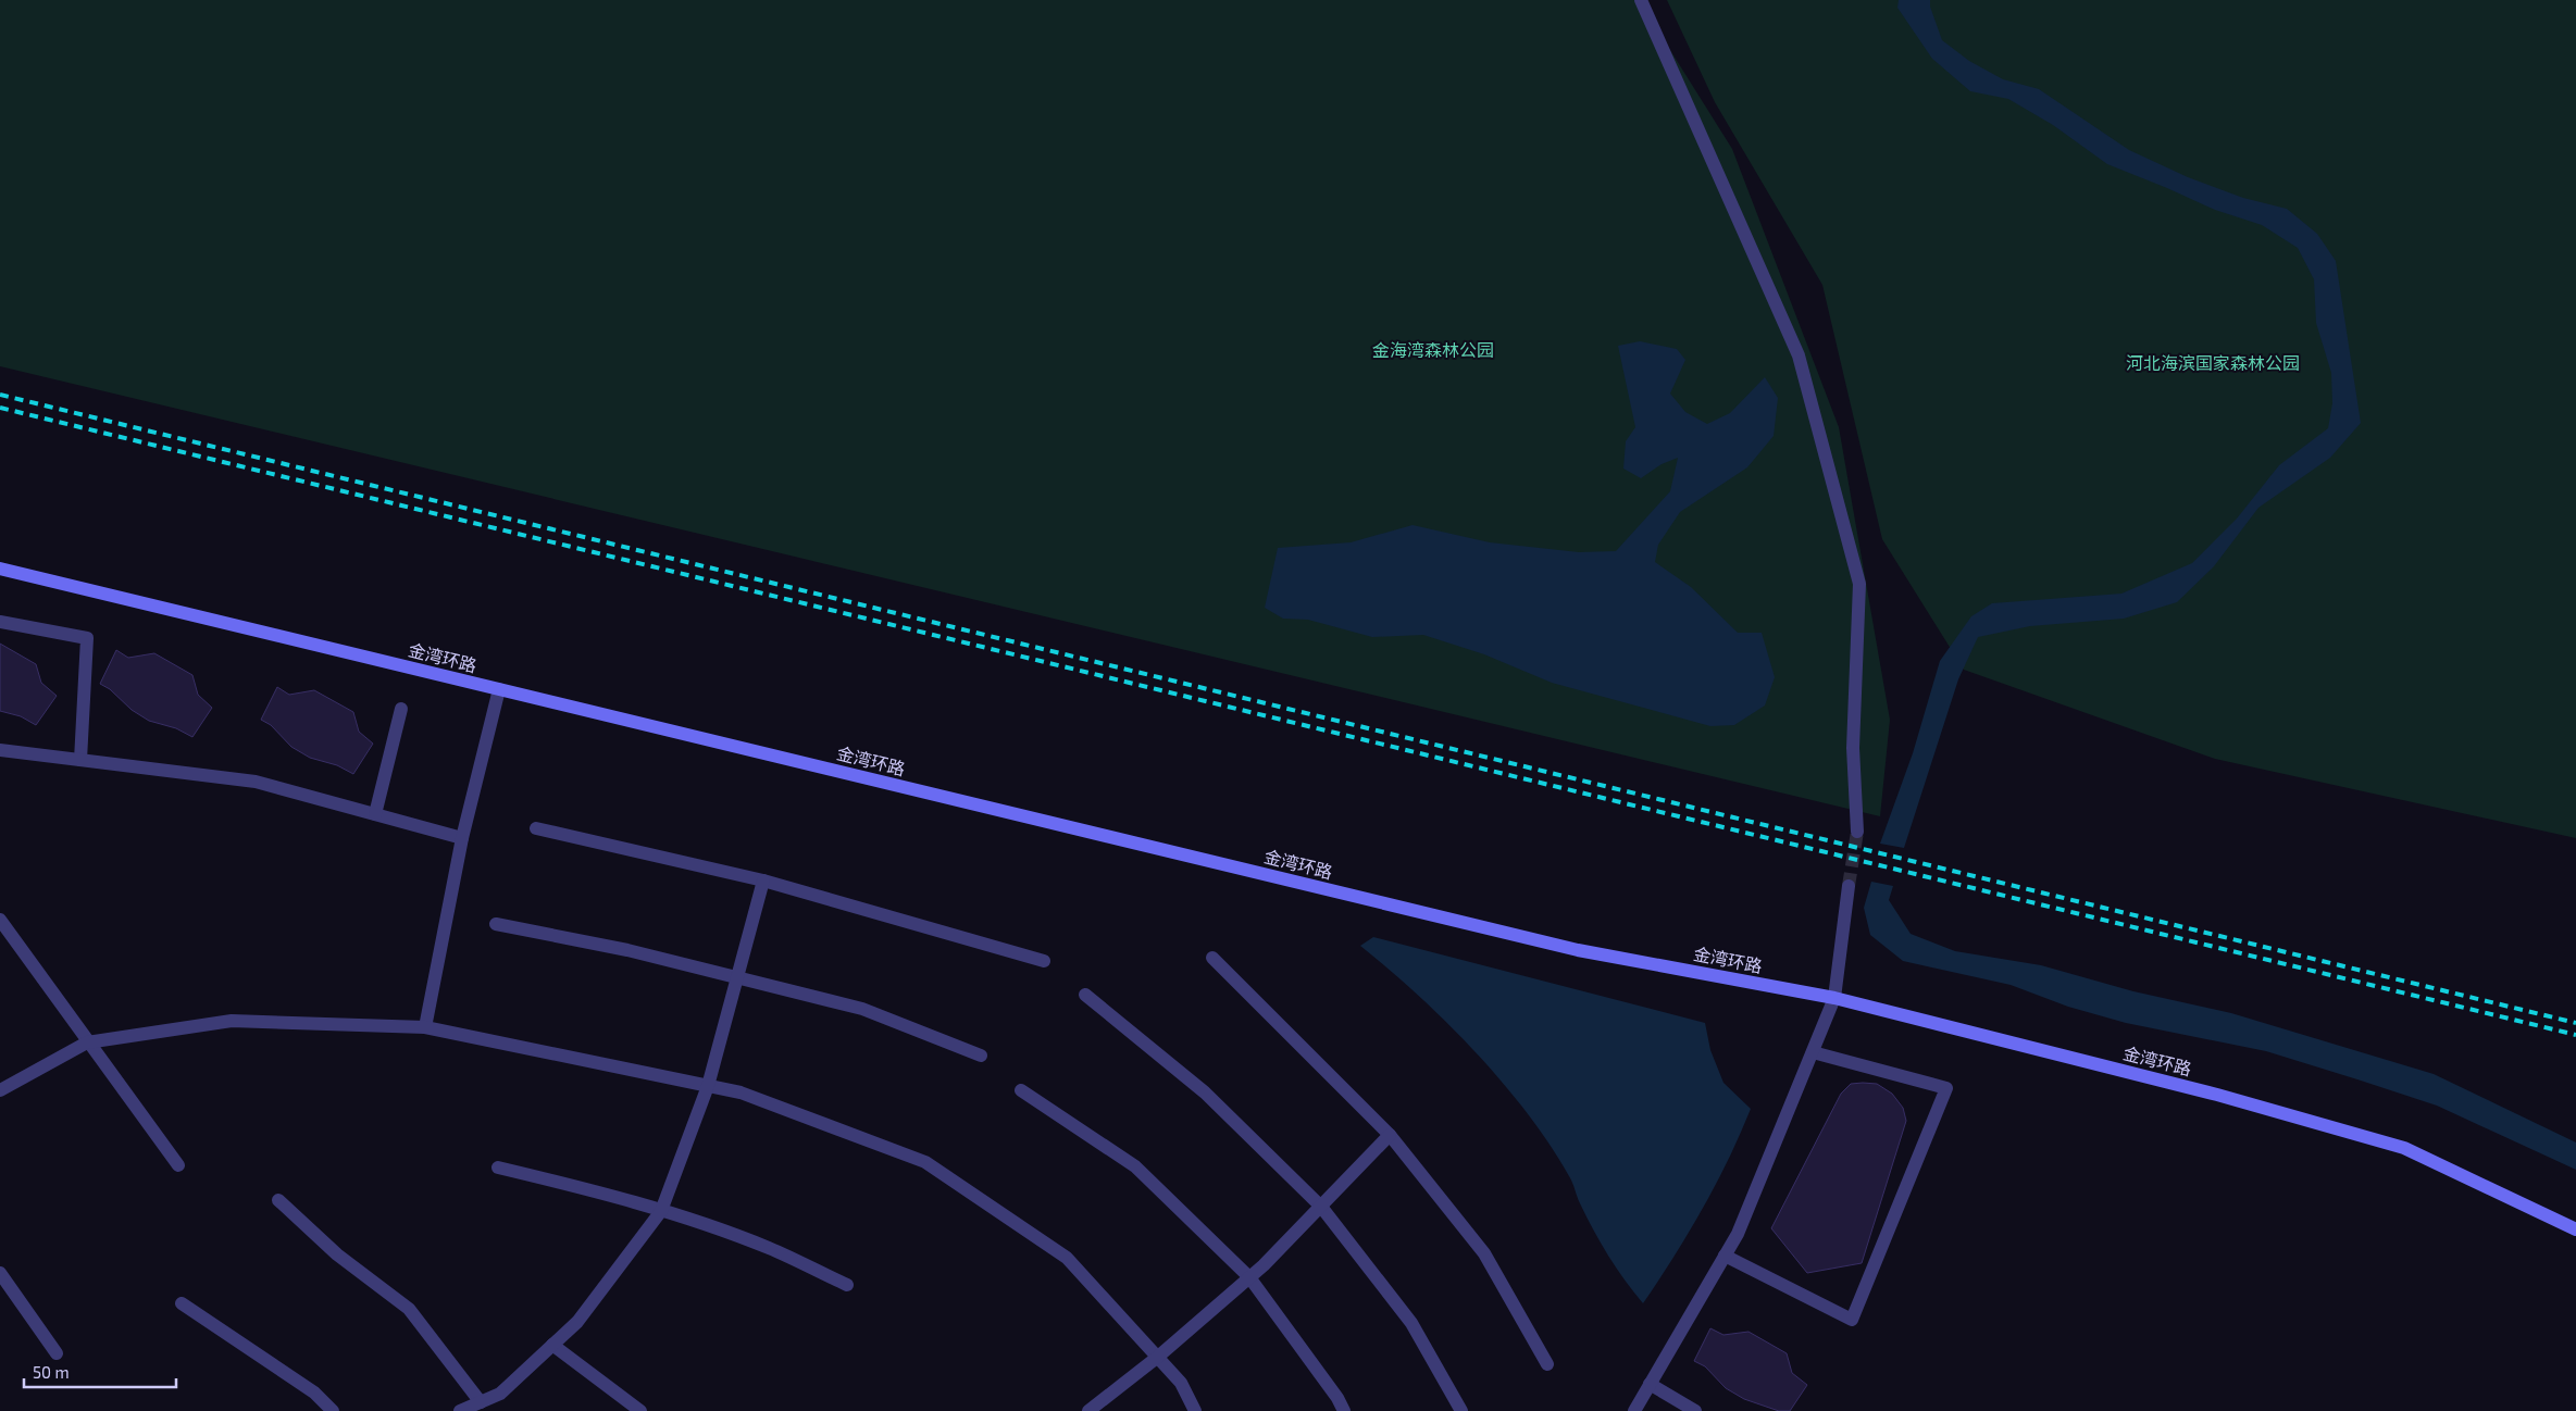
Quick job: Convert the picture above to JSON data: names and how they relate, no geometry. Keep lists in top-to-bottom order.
{
  "streets": {
    "main road": ["金湾环路"]
  },
  "parks": ["金海湾森林公园", "河北海滨国家森林公园"],
  "scale_bar": "50 m"
}
